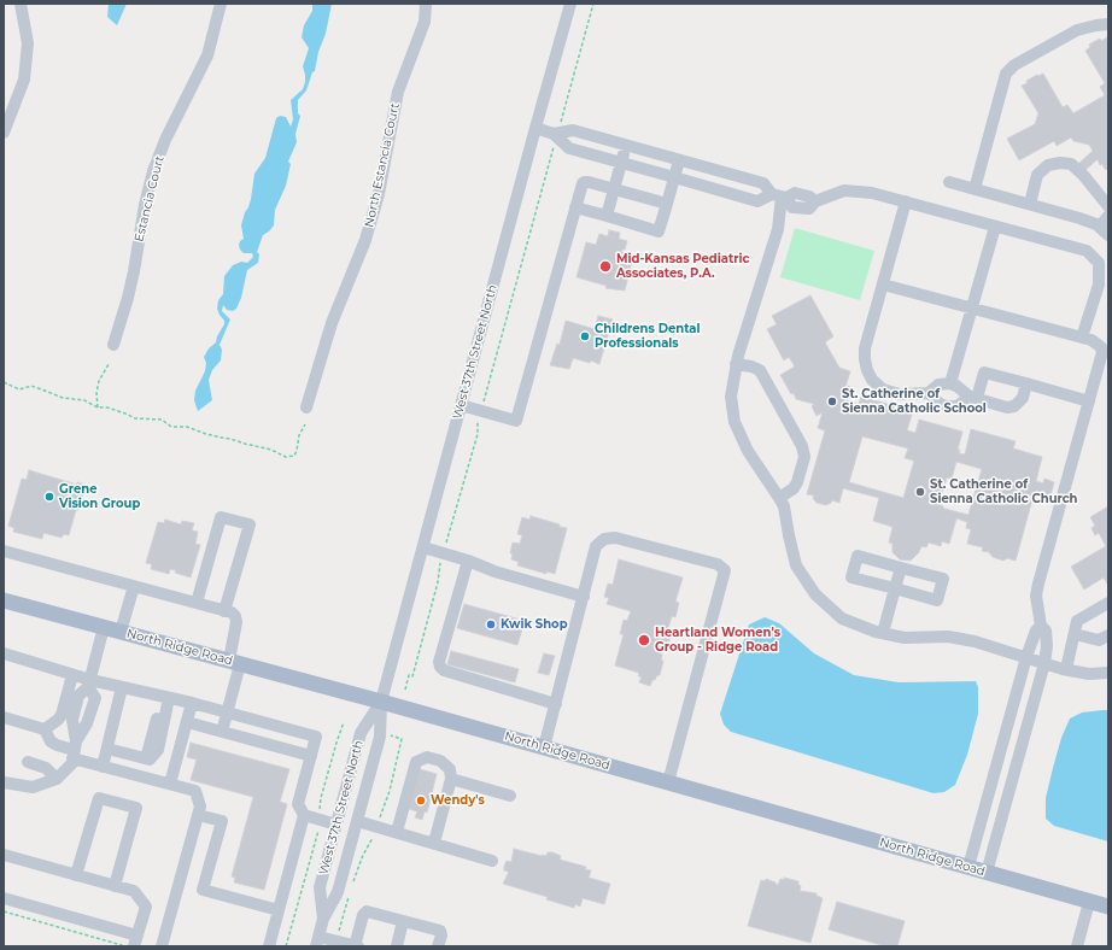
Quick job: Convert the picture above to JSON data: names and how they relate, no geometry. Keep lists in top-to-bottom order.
{
  "streets": {
    "main road": ["North Ridge Road"],
    "street": ["North Estancia Court", "Estancia Court", "West 37th Street North"]
  },
  "crossings": [
    ["West 37th Street North", "North Ridge Road"]
  ],
  "places": [
    "Mid-Kansas Pediatric Associates, P.A.",
    "Childrens Dental Professionals",
    "St. Catherine of Sienna Catholic School",
    "St. Catherine of Sienna Catholic Church",
    "Grene Vision Group",
    "Kwik Shop",
    "Heartland Women's Group - Ridge Road",
    "Wendy's"
  ]
}
